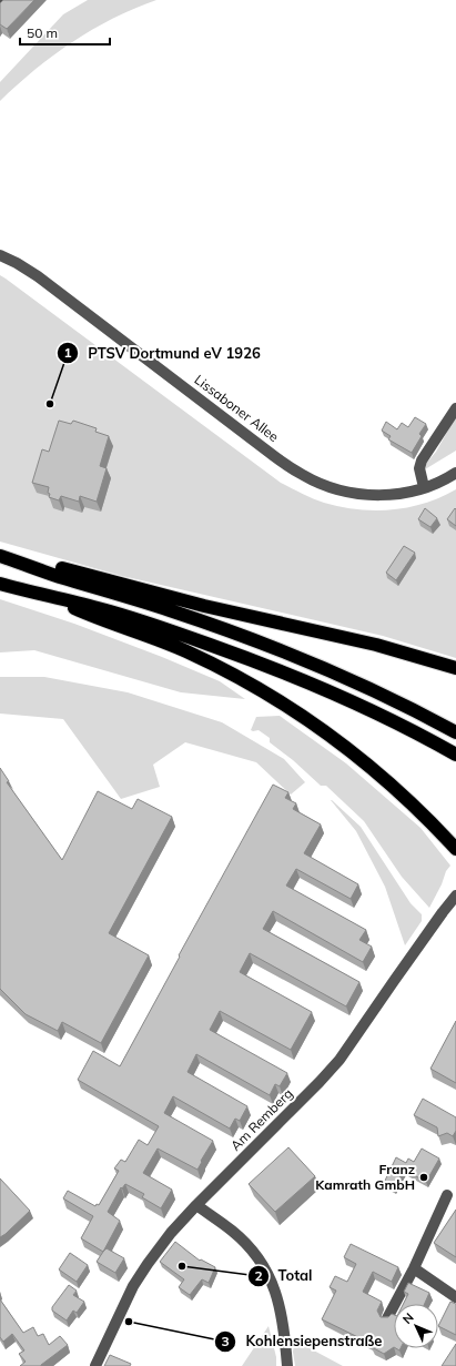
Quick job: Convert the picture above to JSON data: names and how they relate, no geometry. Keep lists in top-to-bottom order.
{
  "streets": {
    "street": ["Lissaboner Allee", "Am Remberg"]
  },
  "places": [
    "PTSV Dortmund eV 1926",
    "Franz Kamrath GmbH",
    "Total",
    "Kohlensiepenstraße"
  ],
  "scale_bar": "50 m",
  "north": "top left"
}
